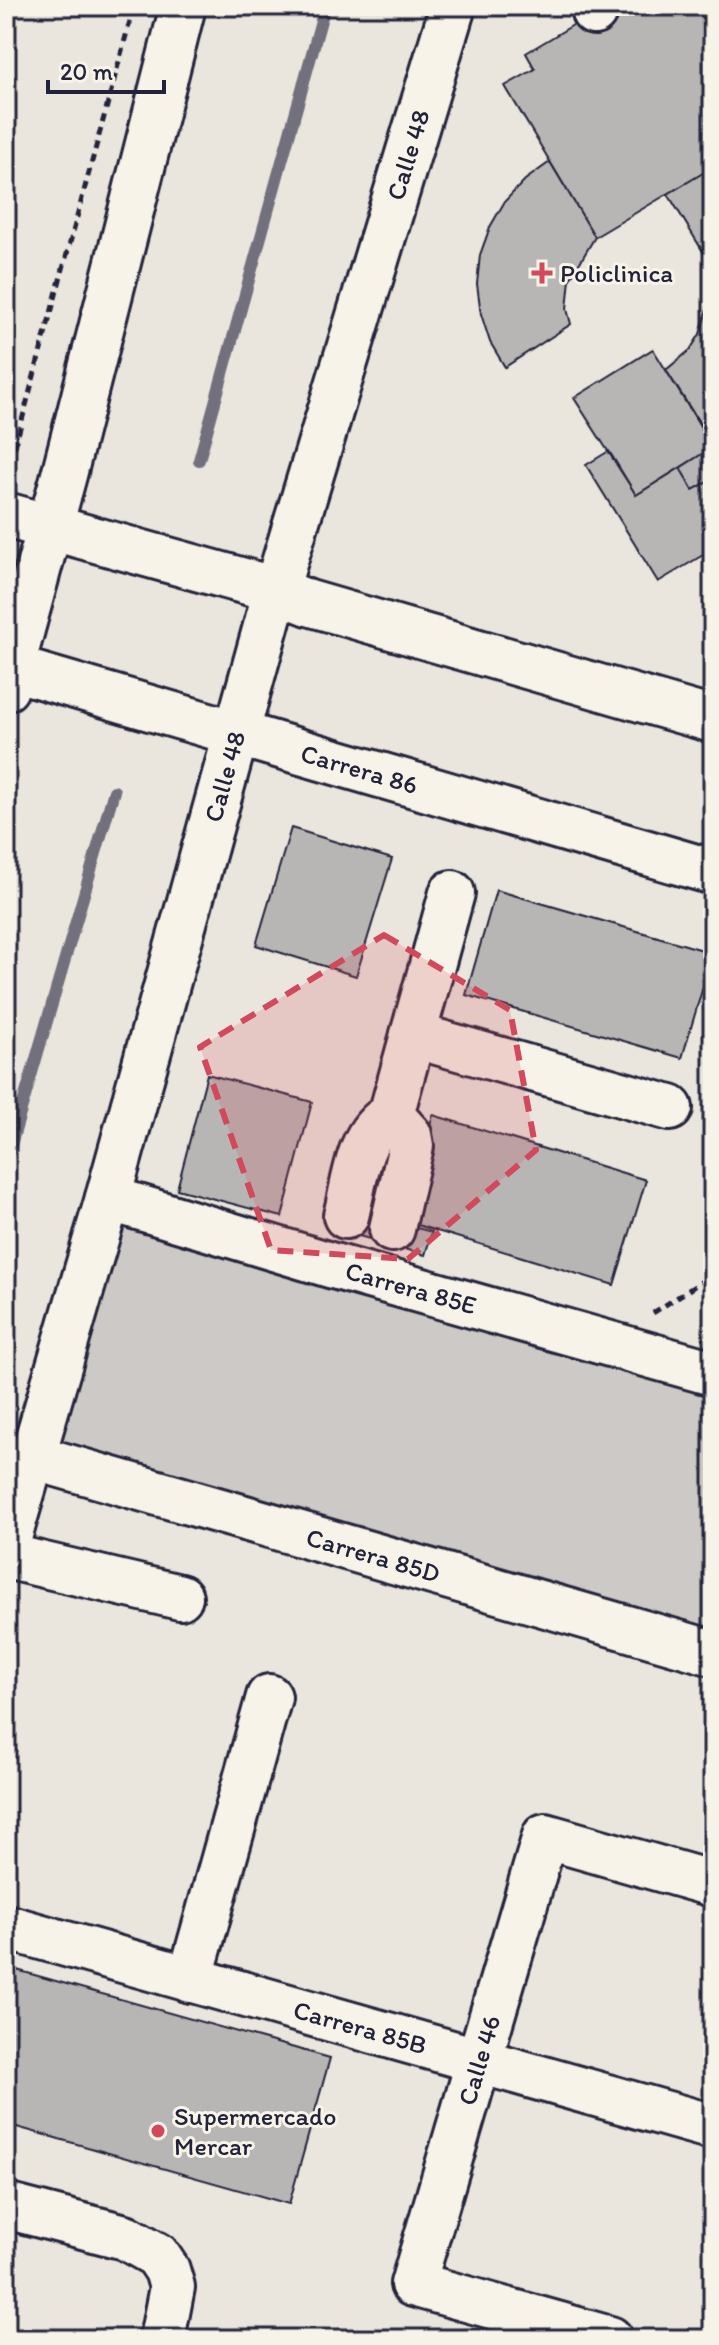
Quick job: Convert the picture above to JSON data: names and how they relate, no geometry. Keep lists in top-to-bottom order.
{
  "streets": {
    "street": [
      "Calle 48",
      "Carrera 86",
      "Carrera 85E",
      "Carrera 85D",
      "Carrera 85B",
      "Calle 46"
    ]
  },
  "crossings": [
    ["Calle 48", "Carrera 86"],
    ["Calle 48", "Carrera 85E"],
    ["Calle 48", "Carrera 85D"],
    ["Carrera 85B", "Calle 46"]
  ],
  "places": {
    "health": ["Policlinica"],
    "other": ["Supermercado Mercar"]
  },
  "scale_bar": "20 m"
}
